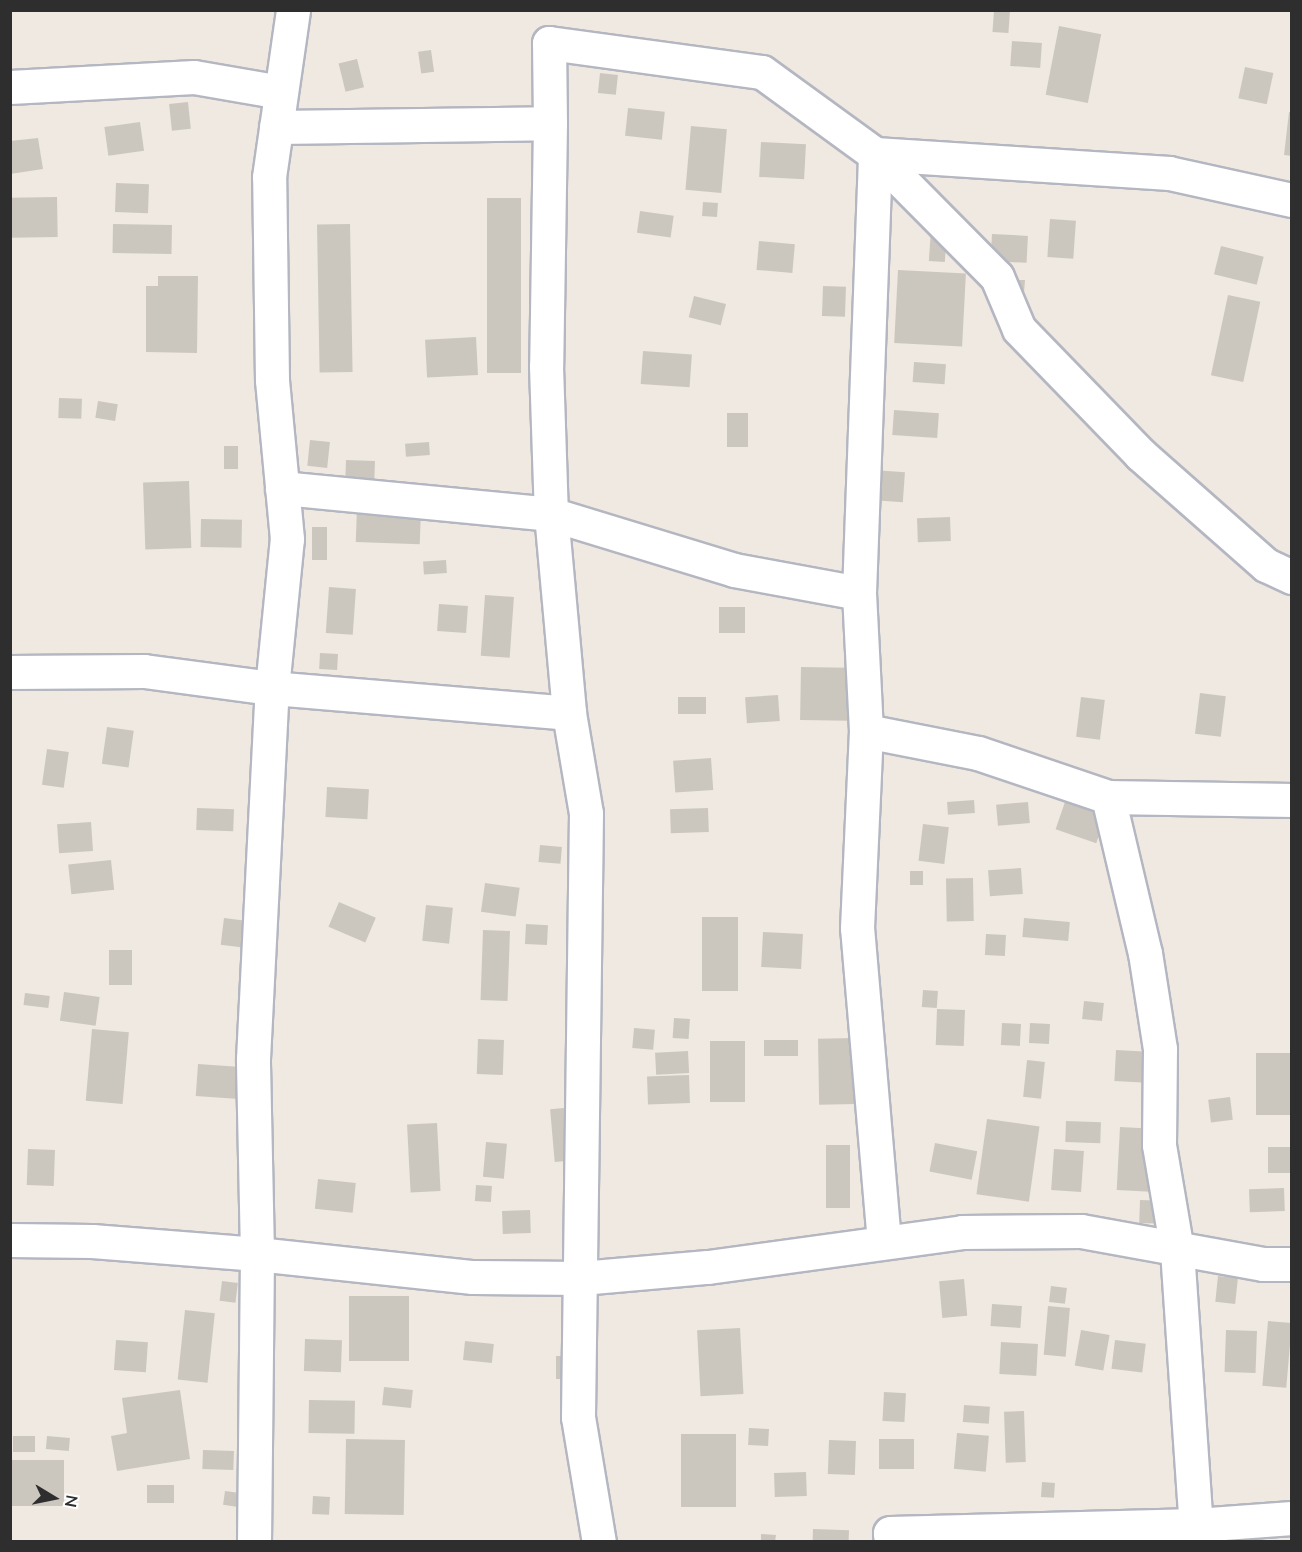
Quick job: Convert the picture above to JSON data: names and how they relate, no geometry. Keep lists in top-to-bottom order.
{
  "north": "right"
}
